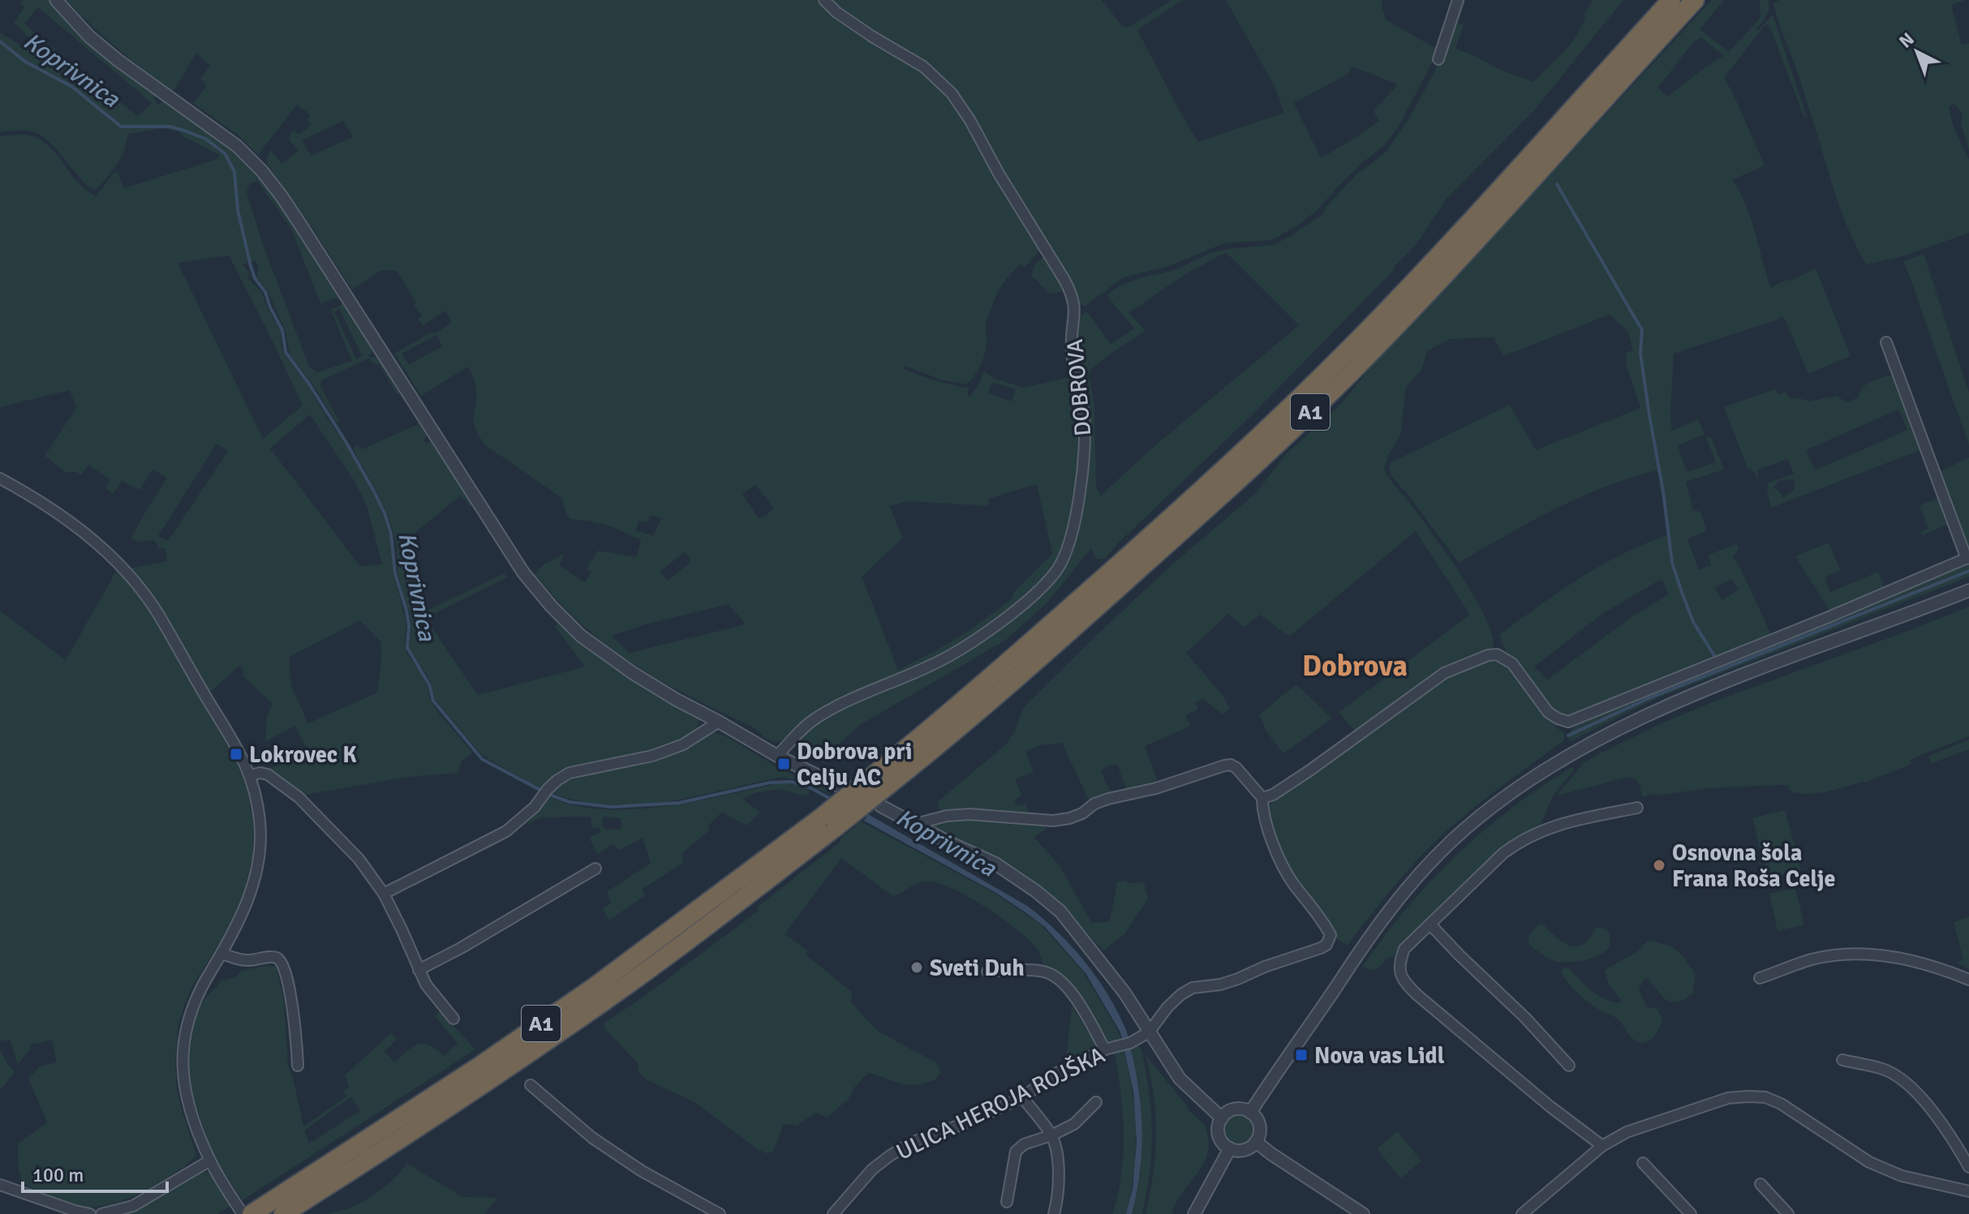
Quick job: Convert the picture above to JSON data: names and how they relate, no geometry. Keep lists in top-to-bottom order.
{
  "streets": {
    "highway": ["A1"],
    "street": ["DOBROVA", "ULICA HEROJA ROJŠKA"]
  },
  "districts": ["Dobrova"],
  "water": ["Koprivnica"],
  "places": {
    "transit": ["Lokrovec K", "Dobrova pri Celju AC", "Nova vas Lidl"],
    "other": ["Osnovna šola Frana Roša Celje", "Sveti Duh"]
  },
  "scale_bar": "100 m",
  "north": "top left"
}
